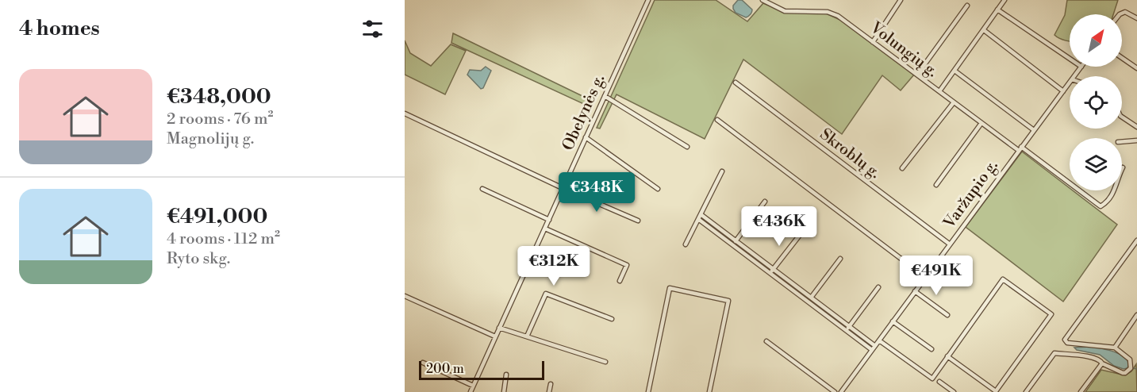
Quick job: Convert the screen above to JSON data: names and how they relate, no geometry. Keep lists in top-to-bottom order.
{
  "streets": {
    "street": [
      "Volungių g.",
      "Obelynės g.",
      "Skroblų g.",
      "Varžupio g."
    ]
  },
  "crossings": [
    ["Volungių g.", "Varžupio g."],
    ["Skroblų g.", "Varžupio g."]
  ],
  "scale_bar": "200 m",
  "north": "top right",
  "page": {
    "heading": "4 homes",
    "list": [
      {
        "name": "€348,000",
        "note": "2 rooms · 76 m² · Magnolijų g."
      },
      {
        "name": "€491,000",
        "note": "4 rooms · 112 m² · Ryto skg."
      }
    ],
    "price": [
      "€348K",
      "€436K",
      "€312K",
      "€491K"
    ],
    "scale": "200 m"
  }
}
